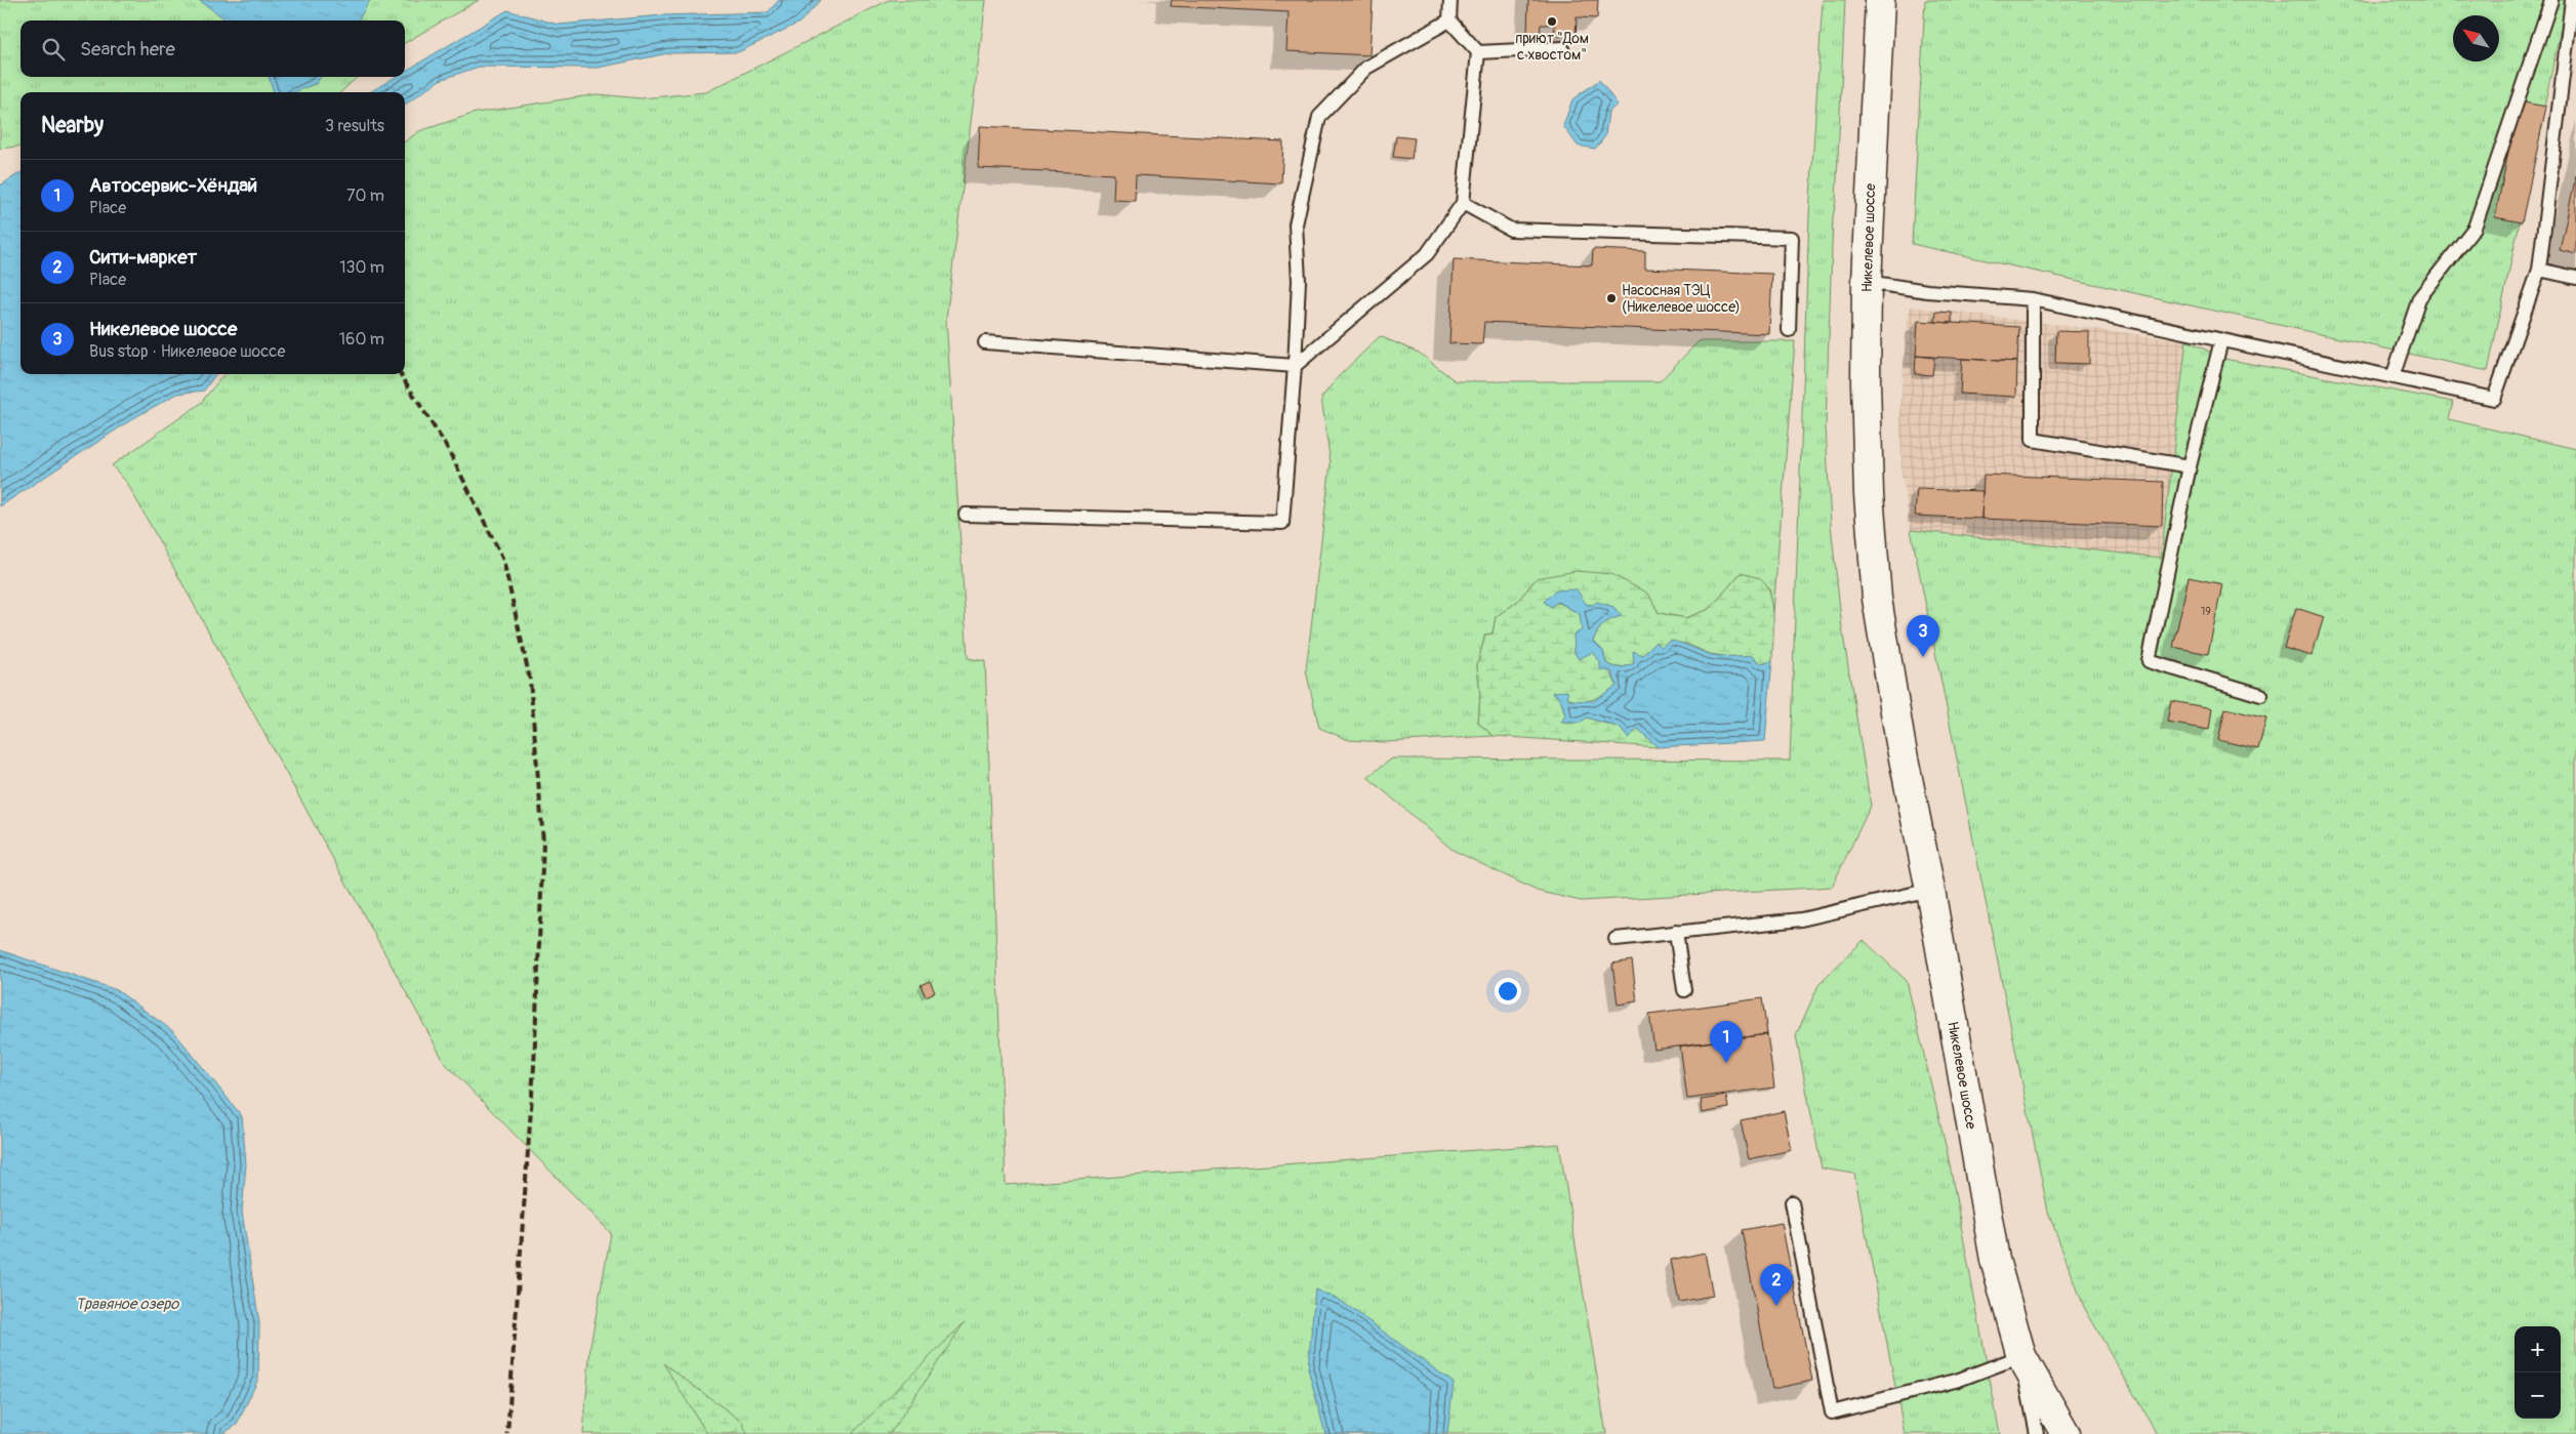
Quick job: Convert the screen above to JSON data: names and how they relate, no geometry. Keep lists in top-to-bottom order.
{
  "streets": {
    "main road": ["Никелевое шоссе"]
  },
  "water": ["Травяное озеро"],
  "places": ["приют \"Дом с хвостом\"", "Насосная ТЭЦ (Никелевое шоссе)"],
  "house_numbers": ["19"],
  "north": "top left",
  "page": {
    "search": "Search here",
    "heading": ["Nearby", "3 results"],
    "list": [
      {
        "mark": "1",
        "name": "Автосервис-Хёндай",
        "note": "Place",
        "value": "70 m"
      },
      {
        "mark": "2",
        "name": "Сити-маркет",
        "note": "Place",
        "value": "130 m"
      },
      {
        "mark": "3",
        "name": "Никелевое шоссе",
        "note": "Bus stop · Никелевое шоссе",
        "value": "160 m"
      }
    ],
    "pins": ["3", "1", "2"],
    "map_buttons": ["+", "−"]
  }
}
